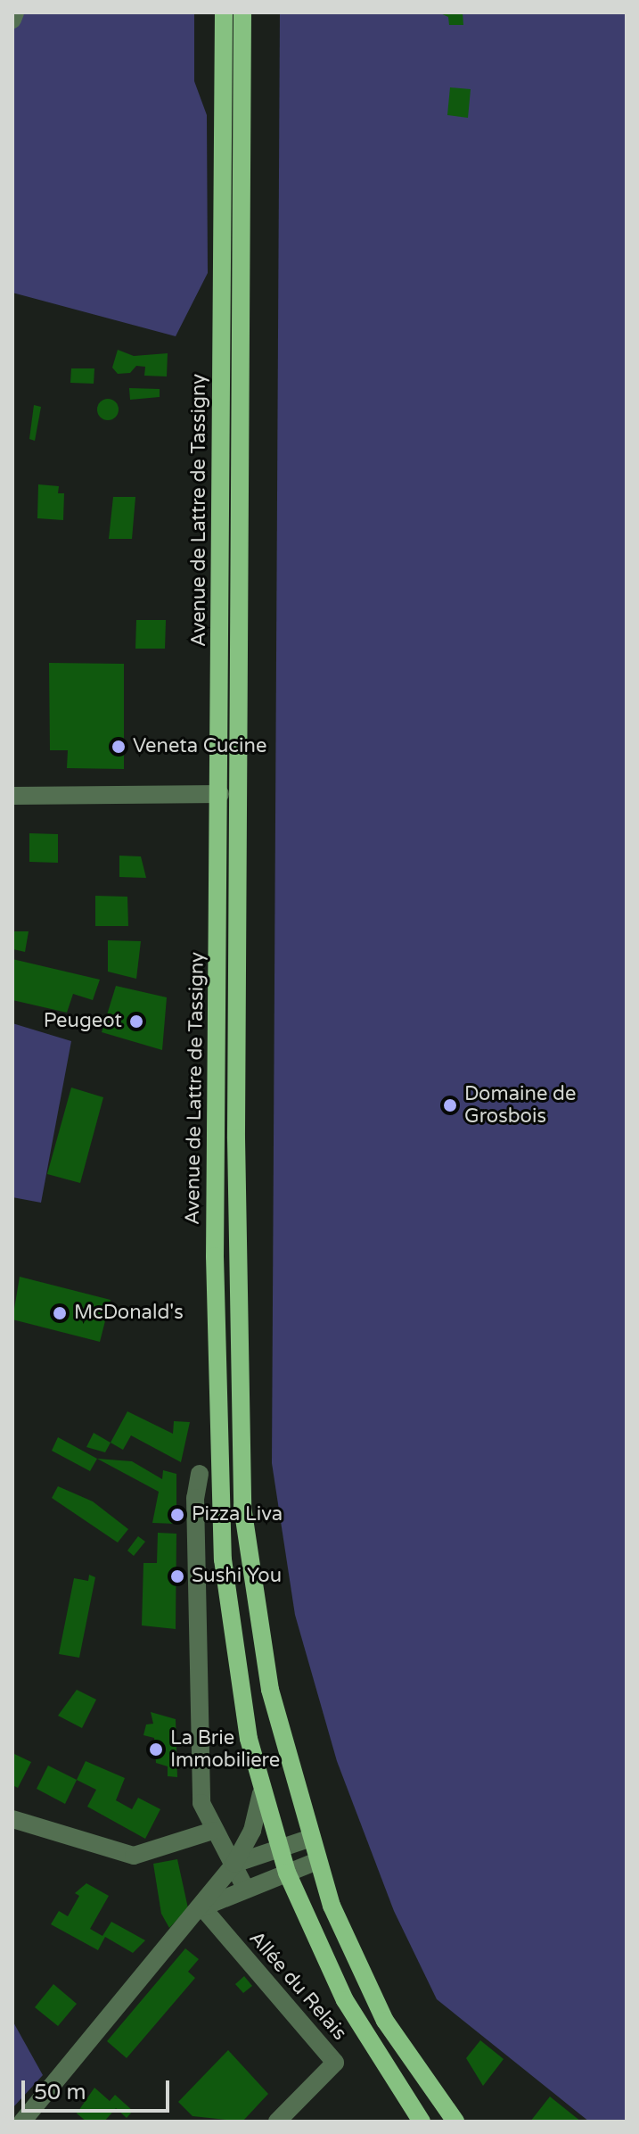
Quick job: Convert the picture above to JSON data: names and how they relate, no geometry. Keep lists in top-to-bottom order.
{
  "streets": {
    "main road": ["Avenue de Lattre de Tassigny"],
    "street": ["Allée du Relais"]
  },
  "places": [
    "Veneta Cucine",
    "Peugeot",
    "Domaine de Grosbois",
    "McDonald's",
    "Pizza Liva",
    "Sushi You",
    "La Brie Immobiliere"
  ],
  "scale_bar": "50 m"
}
